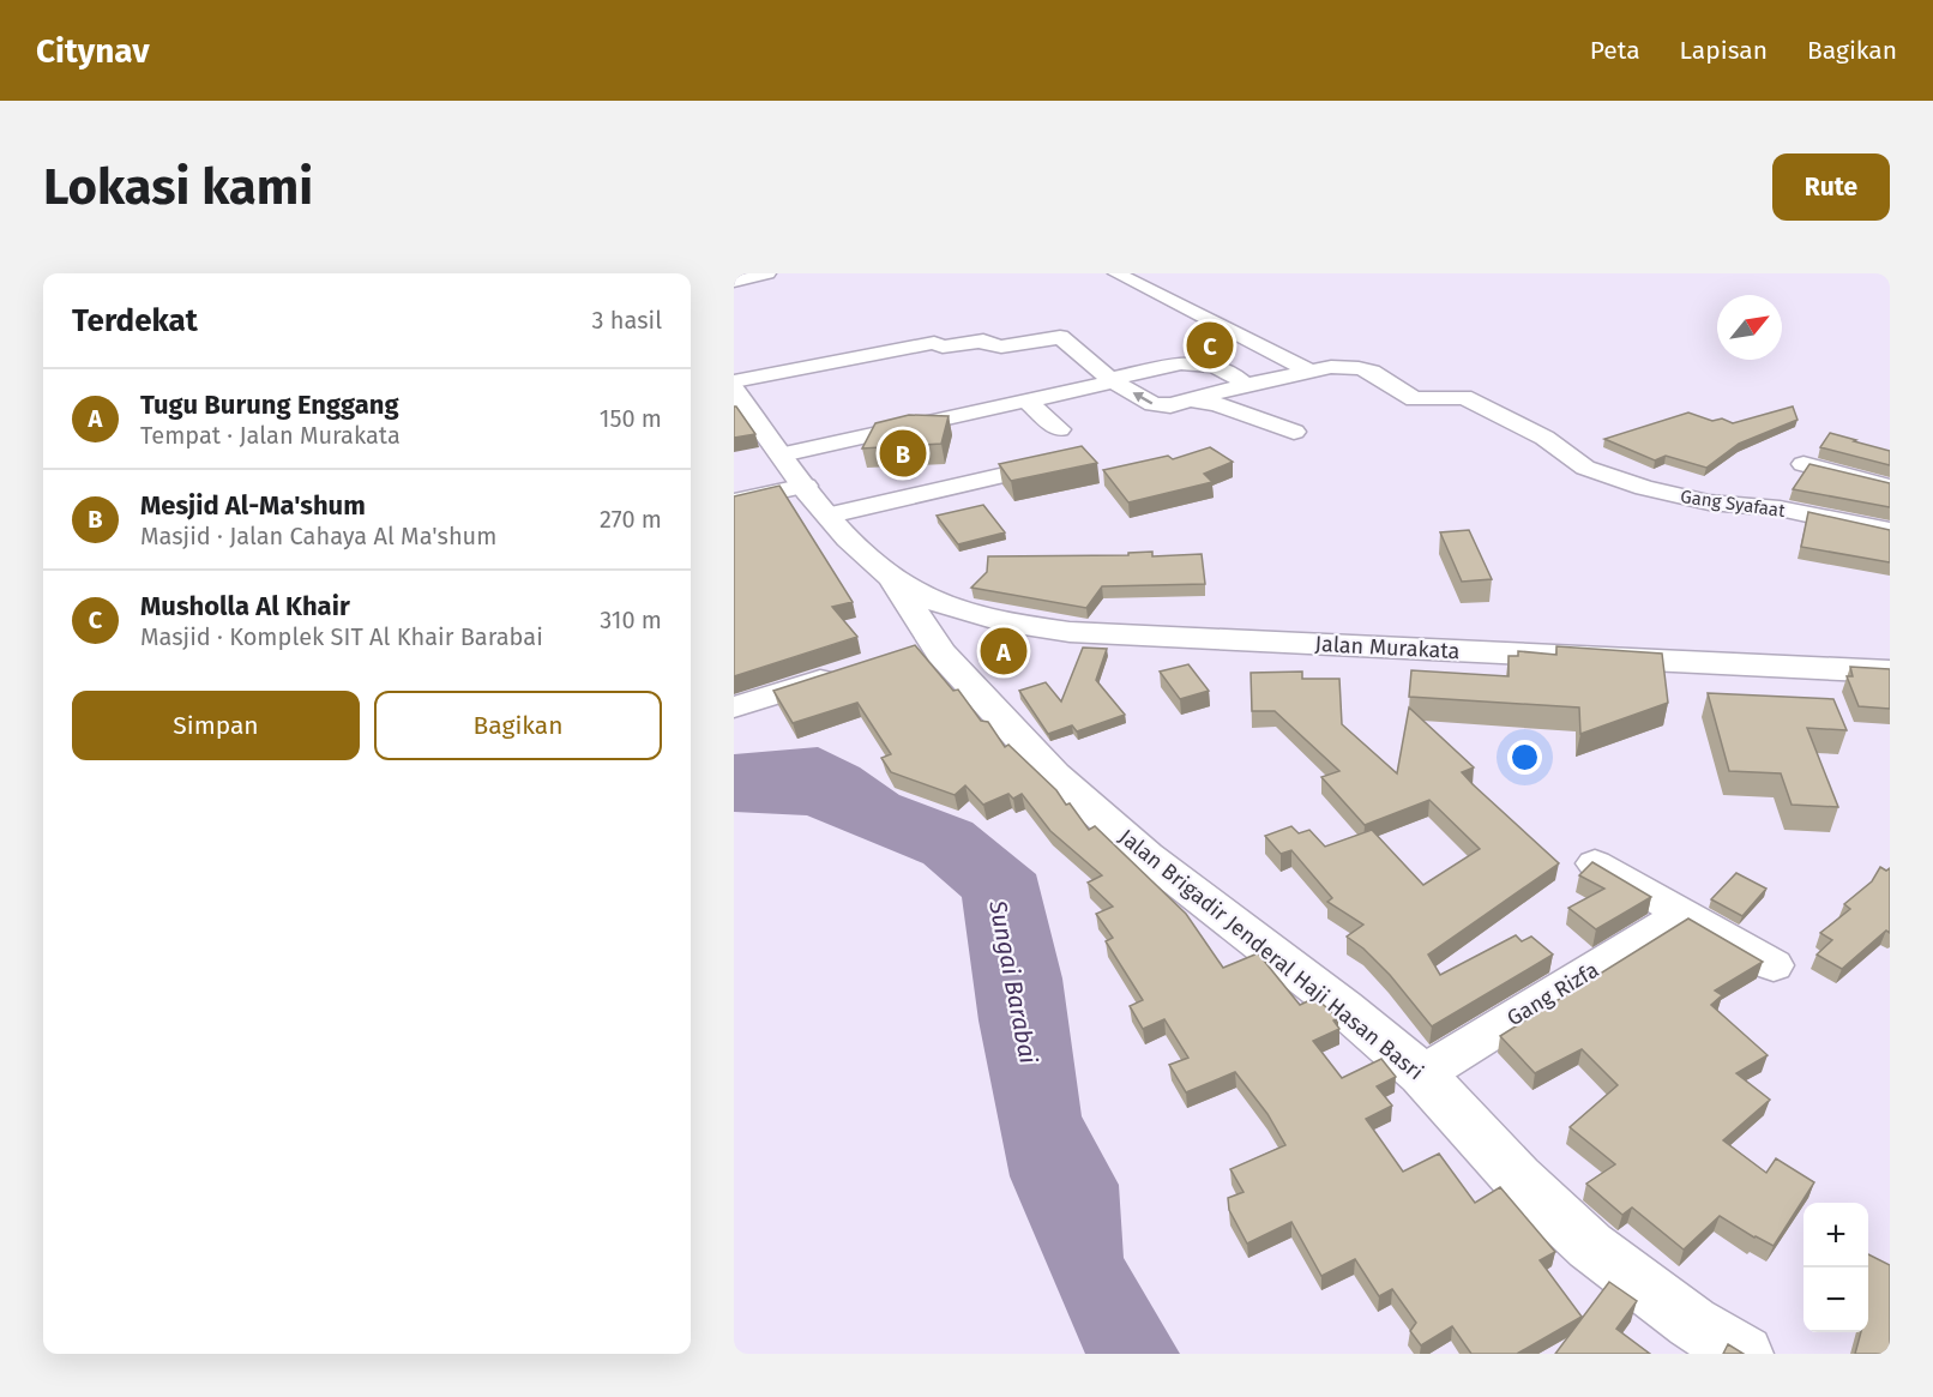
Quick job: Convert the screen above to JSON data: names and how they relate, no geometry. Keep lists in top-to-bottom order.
{
  "streets": {
    "main road": ["Jalan Murakata", "Jalan Brigadir Jenderal Haji Hasan Basri"],
    "street": ["Gang Syafaat", "Gang Rizfa"]
  },
  "crossings": [
    ["Jalan Murakata", "Jalan Brigadir Jenderal Haji Hasan Basri"],
    ["Jalan Brigadir Jenderal Haji Hasan Basri", "Gang Rizfa"]
  ],
  "water": ["Sungai Barabai"],
  "north": "top right",
  "page": {
    "header": "Citynav",
    "nav": ["Peta", "Lapisan", "Bagikan"],
    "buttons": [
      "Rute",
      ["Simpan", "Bagikan"]
    ],
    "title": "Lokasi kami",
    "heading": ["Terdekat", "3 hasil"],
    "pins": ["C", "B", "A"],
    "list": [
      {
        "mark": "A",
        "name": "Tugu Burung Enggang",
        "note": "Tempat · Jalan Murakata",
        "value": "150 m"
      },
      {
        "mark": "B",
        "name": "Mesjid Al-Ma'shum",
        "note": "Masjid · Jalan Cahaya Al Ma'shum",
        "value": "270 m"
      },
      {
        "mark": "C",
        "name": "Musholla Al Khair",
        "note": "Masjid · Komplek SIT Al Khair Barabai",
        "value": "310 m"
      }
    ],
    "map_buttons": ["+", "−"]
  }
}
